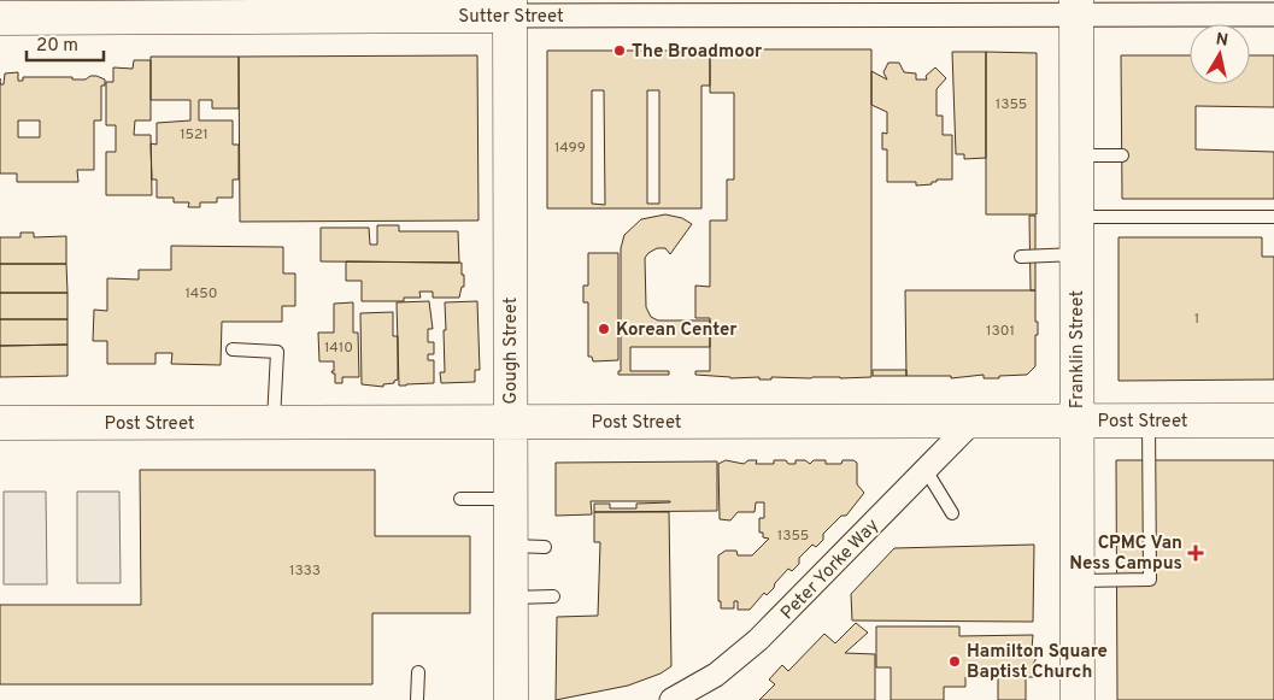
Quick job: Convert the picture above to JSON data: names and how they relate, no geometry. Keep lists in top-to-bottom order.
{
  "streets": {
    "street": [
      "Sutter Street",
      "Franklin Street",
      "Gough Street",
      "Post Street",
      "Peter Yorke Way"
    ]
  },
  "crossings": [
    ["Sutter Street", "Franklin Street"],
    ["Sutter Street", "Gough Street"],
    ["Franklin Street", "Post Street"],
    ["Gough Street", "Post Street"],
    ["Post Street", "Peter Yorke Way"]
  ],
  "places": {
    "other": ["The Broadmoor", "Korean Center", "Hamilton Square Baptist Church"],
    "health": ["CPMC Van Ness Campus"]
  },
  "house_numbers": [
    "1355",
    "1521",
    "1499",
    "1450",
    "1",
    "1301",
    "1410",
    "1355",
    "1333"
  ],
  "scale_bar": "20 m",
  "north": "top"
}
